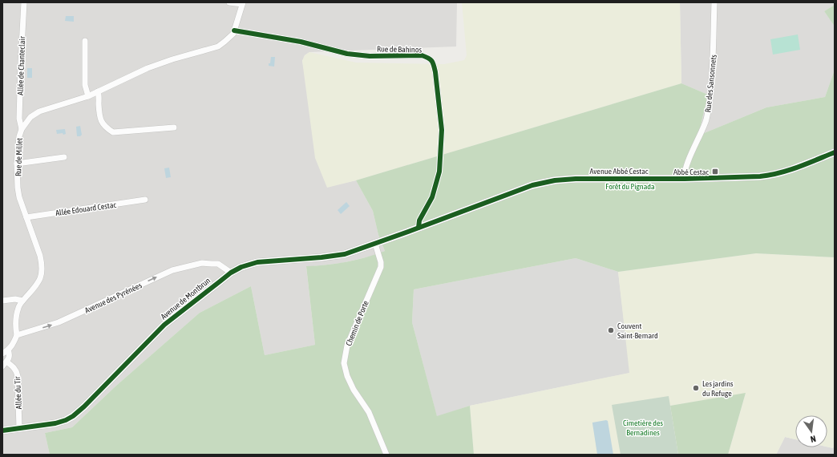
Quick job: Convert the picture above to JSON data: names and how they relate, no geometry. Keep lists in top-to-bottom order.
{
  "streets": {
    "street": [
      "Rue de Bahinos",
      "Allée de Chanteclair",
      "Rue des Sansonnets",
      "Rue de Millet",
      "Avenue Abbé Cestac",
      "Allée Edouard Cestac",
      "Avenue des Pyrénées",
      "Avenue de Montbrun",
      "Chemin de Porte",
      "Allée du Tir"
    ]
  },
  "crossings": [
    ["Rue de Bahinos", "Rue de Millet"],
    ["Rue de Bahinos", "Avenue Abbé Cestac"],
    ["Allée de Chanteclair", "Rue de Millet"],
    ["Rue des Sansonnets", "Avenue Abbé Cestac"],
    ["Rue de Millet", "Allée Edouard Cestac"],
    ["Rue de Millet", "Avenue des Pyrénées"],
    ["Avenue Abbé Cestac", "Avenue de Montbrun"],
    ["Avenue des Pyrénées", "Avenue de Montbrun"],
    ["Avenue de Montbrun", "Chemin de Porte"],
    ["Avenue de Montbrun", "Allée du Tir"]
  ],
  "one_way": ["Avenue des Pyrénées"],
  "parks": ["Forêt du Pignada", "Cimetière des Bernadines"],
  "places": {
    "transit": ["Abbé Cestac"],
    "other": ["Couvent Saint-Bernard", "Les jardins du Refuge"]
  },
  "north": "bottom"
}
